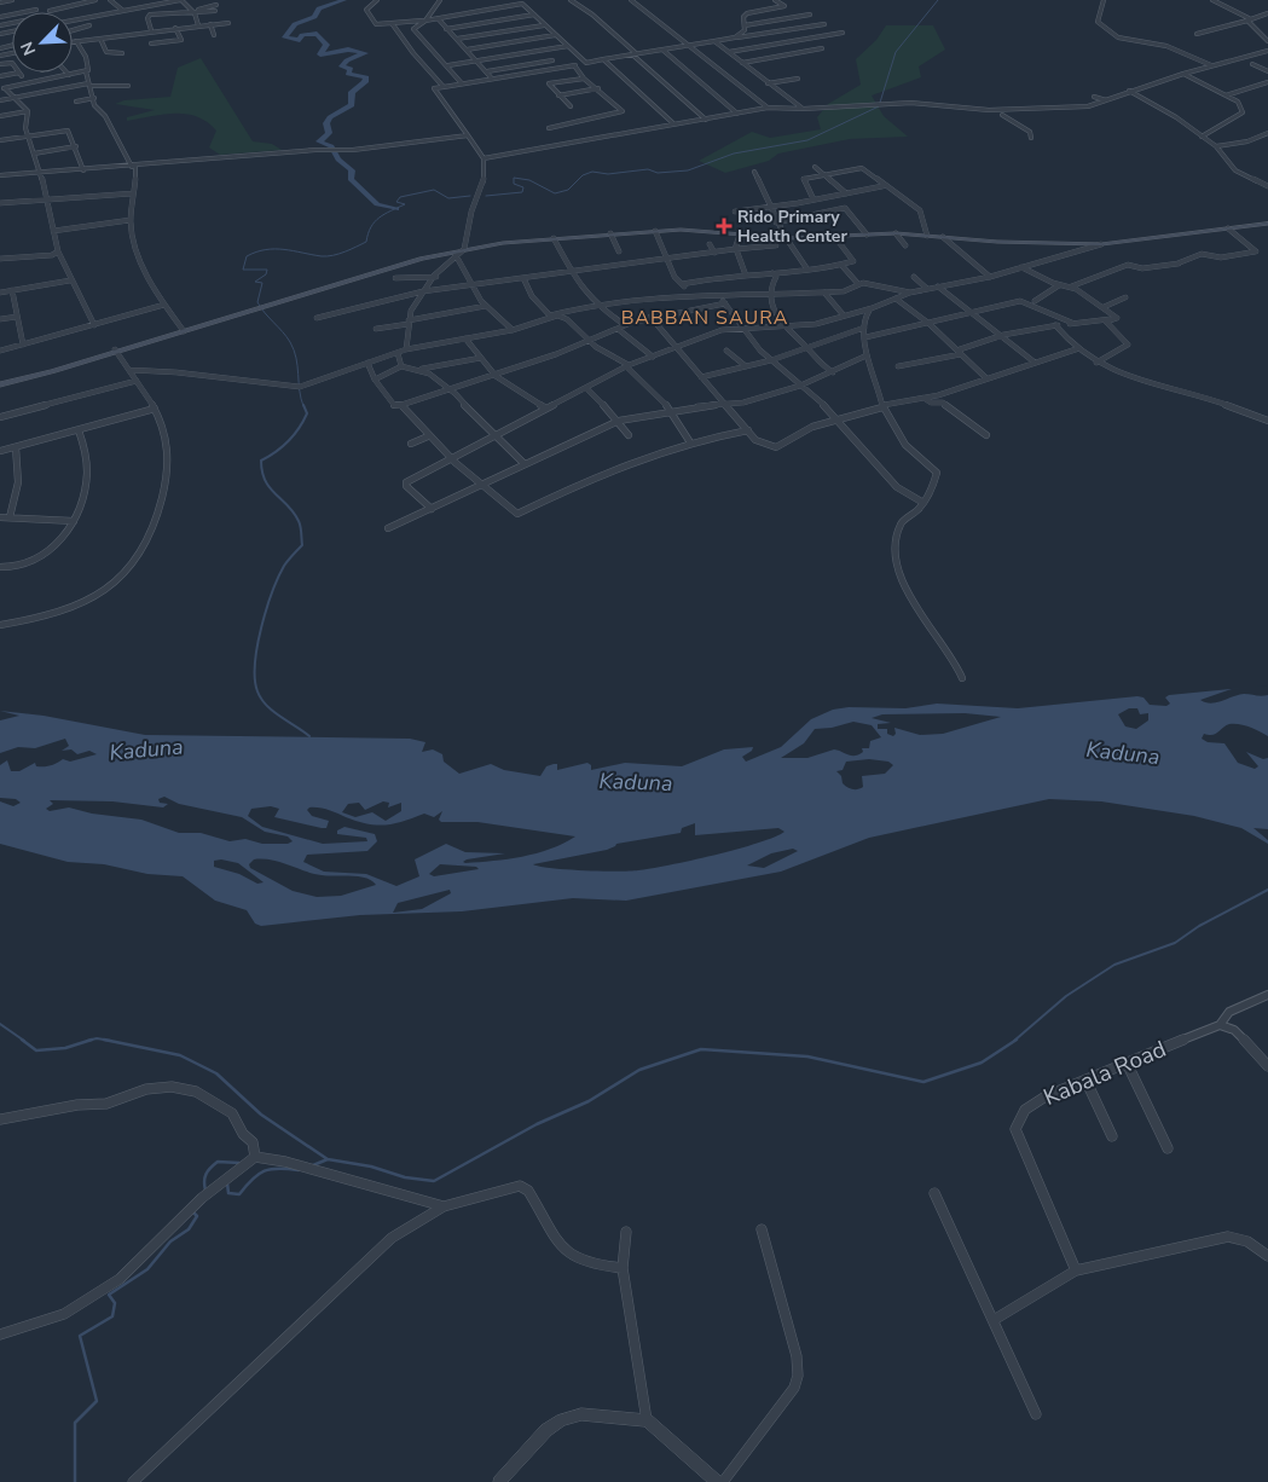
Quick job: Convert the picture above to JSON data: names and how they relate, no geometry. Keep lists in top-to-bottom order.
{
  "streets": {
    "street": ["Kabala Road"]
  },
  "districts": ["BABBAN SAURA"],
  "water": ["Kaduna"],
  "places": {
    "health": ["Rido Primary Health Center"]
  },
  "north": "bottom left"
}
